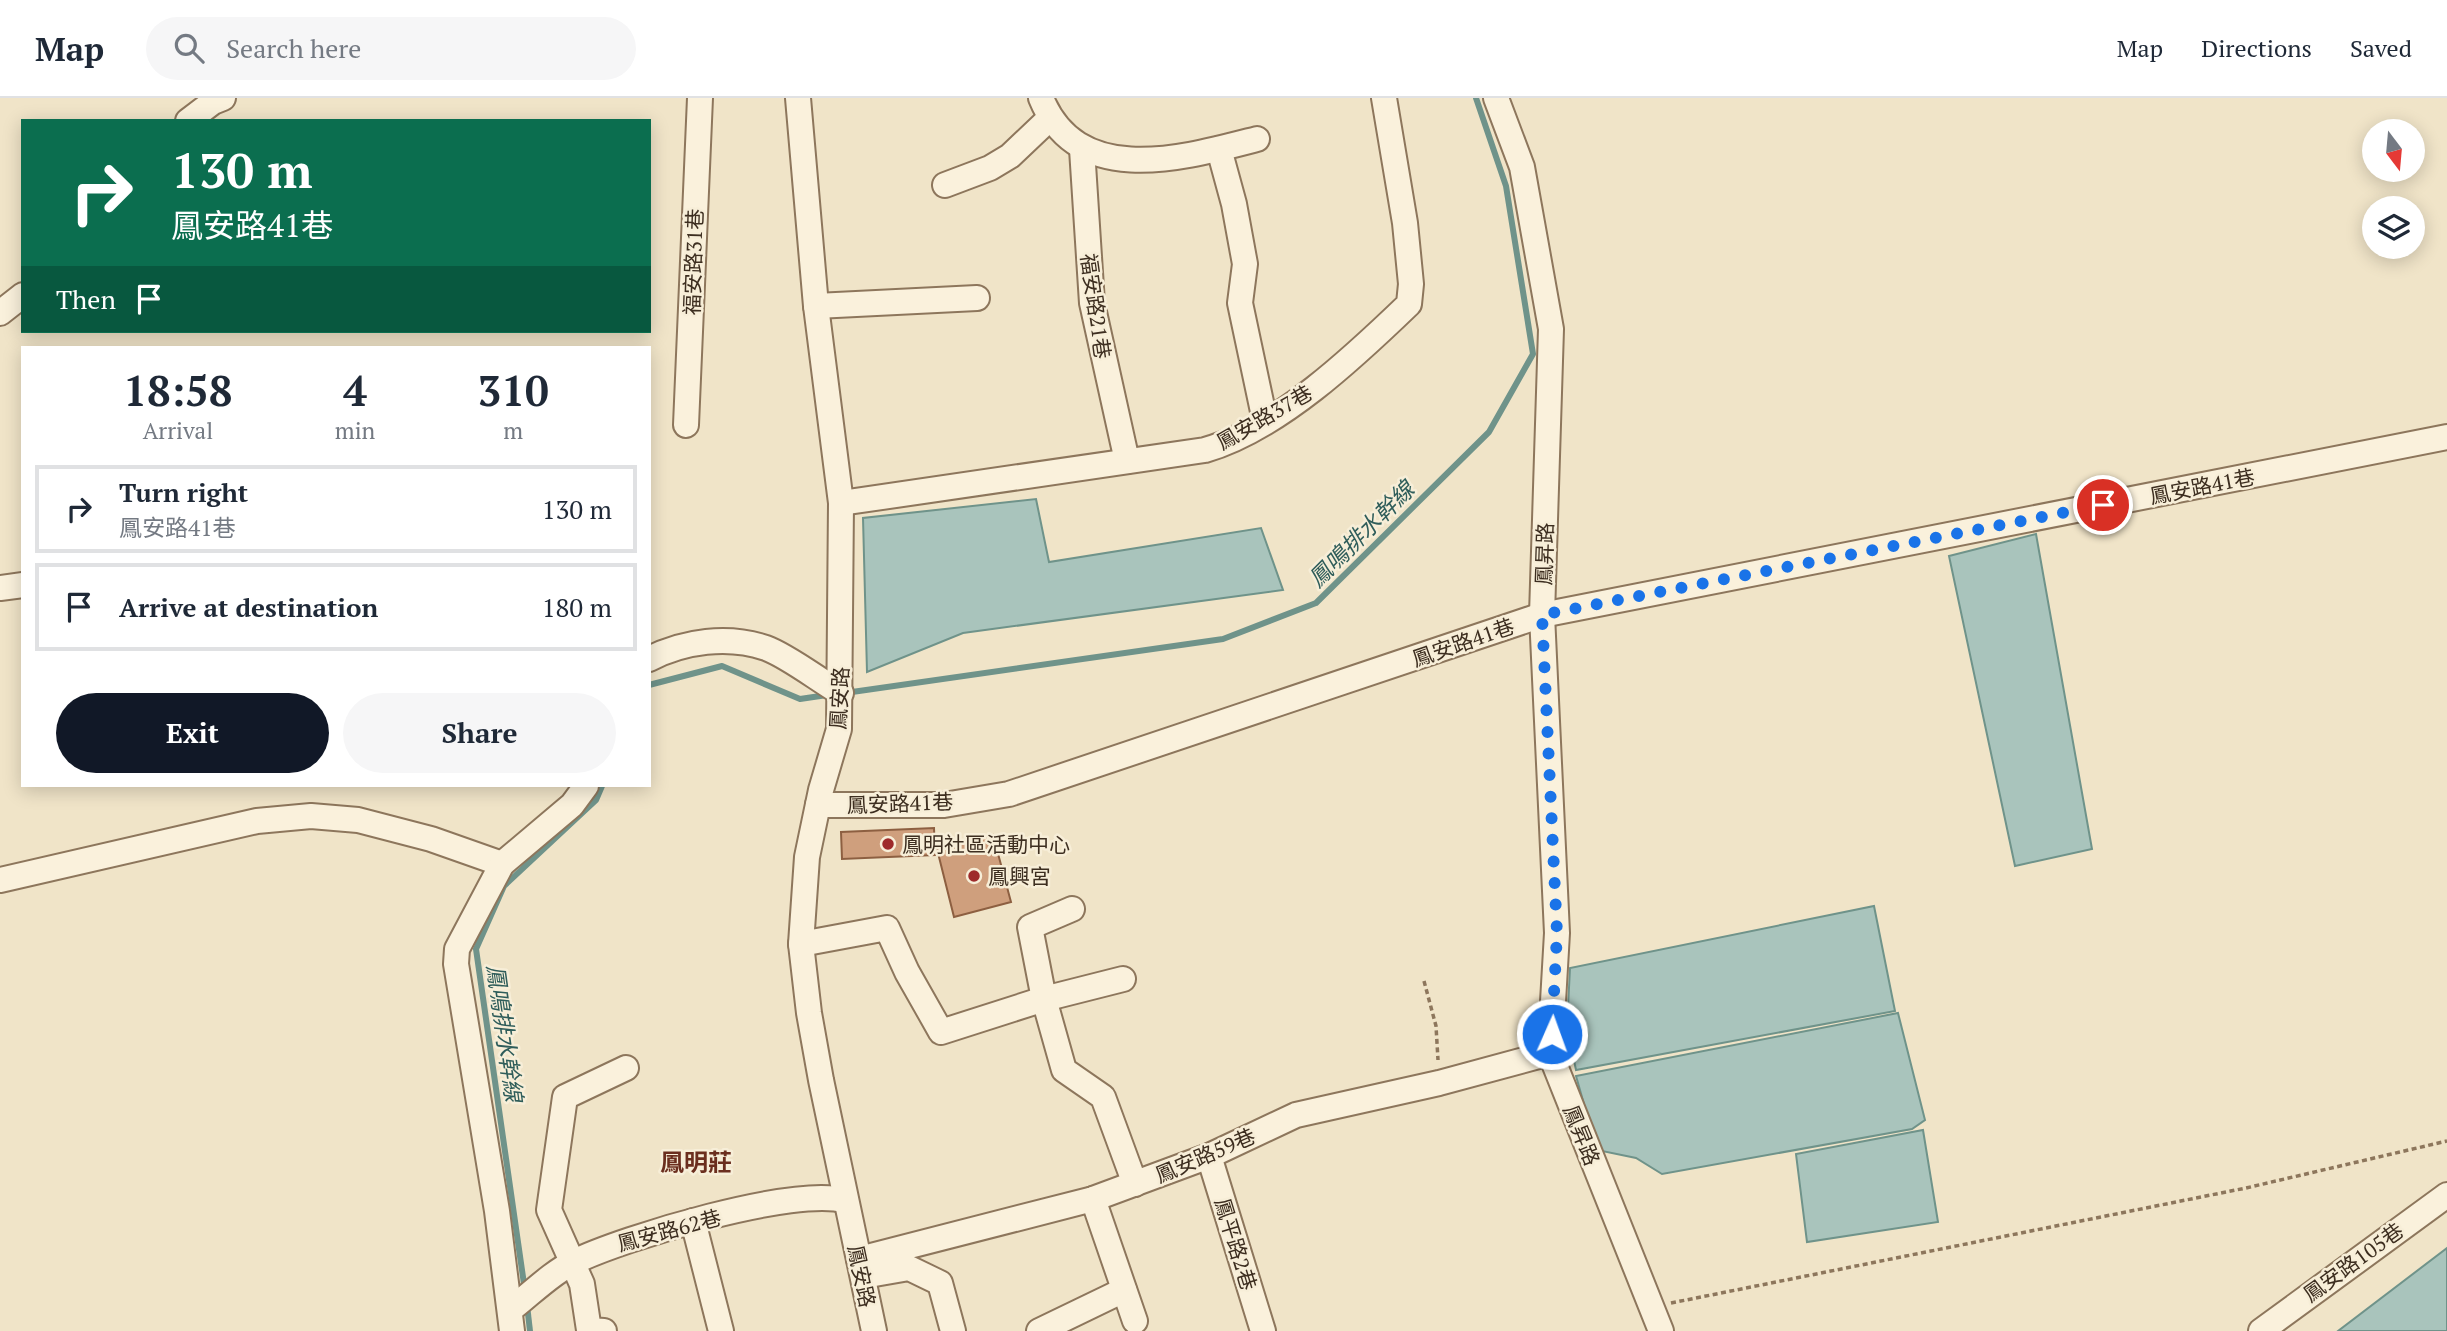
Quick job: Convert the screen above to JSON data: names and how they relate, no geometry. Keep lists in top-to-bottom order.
{
  "streets": {
    "street": [
      "福安路31巷",
      "福安路21巷",
      "鳳安路37巷",
      "鳳安路41巷",
      "鳳昇路",
      "鳳安路",
      "鳳安路59巷",
      "鳳安路62巷",
      "鳳平路2巷",
      "鳳安路105巷"
    ]
  },
  "crossings": [
    ["福安路21巷", "鳳安路37巷"],
    ["鳳安路37巷", "鳳安路"],
    ["鳳安路41巷", "鳳昇路"],
    ["鳳安路41巷", "鳳安路"],
    ["鳳昇路", "鳳安路59巷"],
    ["鳳安路", "鳳安路59巷"],
    ["鳳安路", "鳳安路62巷"],
    ["鳳安路59巷", "鳳平路2巷"]
  ],
  "districts": ["鳳明莊"],
  "water": ["鳳鳴排水幹線"],
  "places": ["鳳明社區活動中心", "鳳興宮"],
  "north": "bottom",
  "page": {
    "header": "Map",
    "search": "Search here",
    "nav": ["Map", "Directions", "Saved"],
    "turn": ["130 m", "鳳安路41巷"],
    "then": "Then",
    "eta": [
      "18:58",
      "Arrival",
      "4",
      "min",
      "310",
      "m"
    ],
    "list": [
      {
        "name": "Turn right",
        "note": "鳳安路41巷",
        "value": "130 m"
      },
      {
        "name": "Arrive at destination",
        "value": "180 m"
      }
    ],
    "buttons": ["Exit", "Share"]
  }
}
